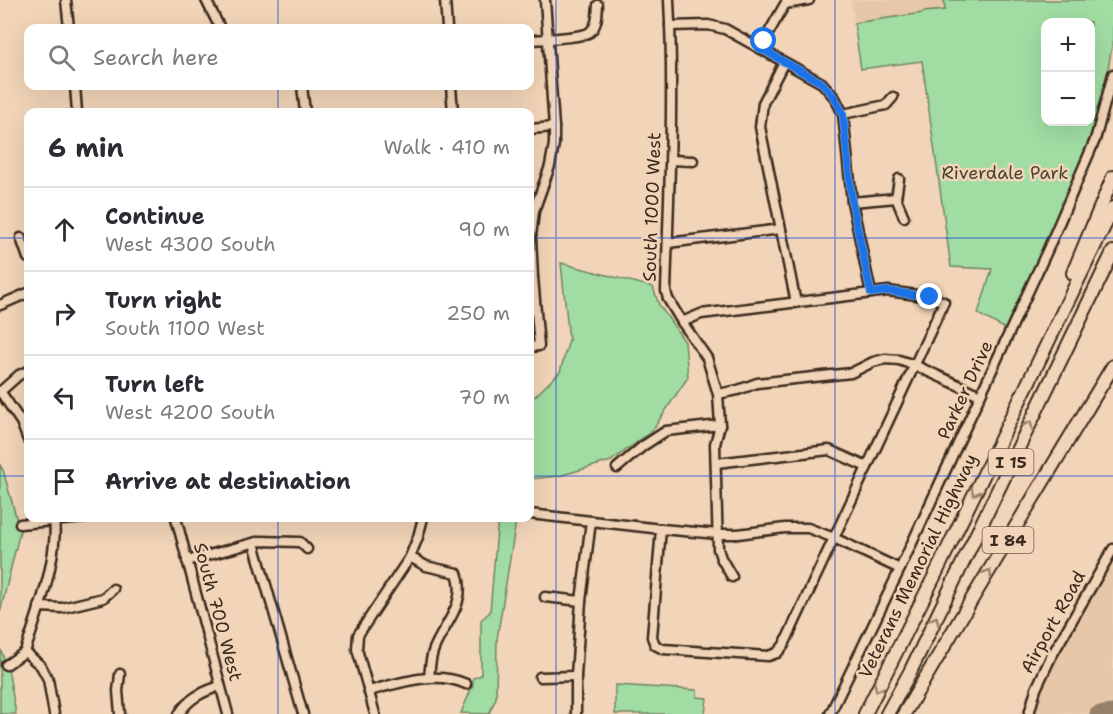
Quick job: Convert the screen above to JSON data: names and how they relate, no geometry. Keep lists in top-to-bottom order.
{
  "streets": {
    "highway": ["I 15", "I 84", "Veterans Memorial Highway"],
    "street": [
      "South 1000 West",
      "Parker Drive",
      "South 700 West",
      "Airport Road"
    ]
  },
  "parks": ["Riverdale Park"],
  "page": {
    "map_buttons": ["+", "−"],
    "search": "Search here",
    "heading": ["6 min", "Walk · 410 m"],
    "list": [
      ["Continue", "West 4300 South", "90 m"],
      ["Turn right", "South 1100 West", "250 m"],
      ["Turn left", "West 4200 South", "70 m"],
      "Arrive at destination"
    ]
  }
}
